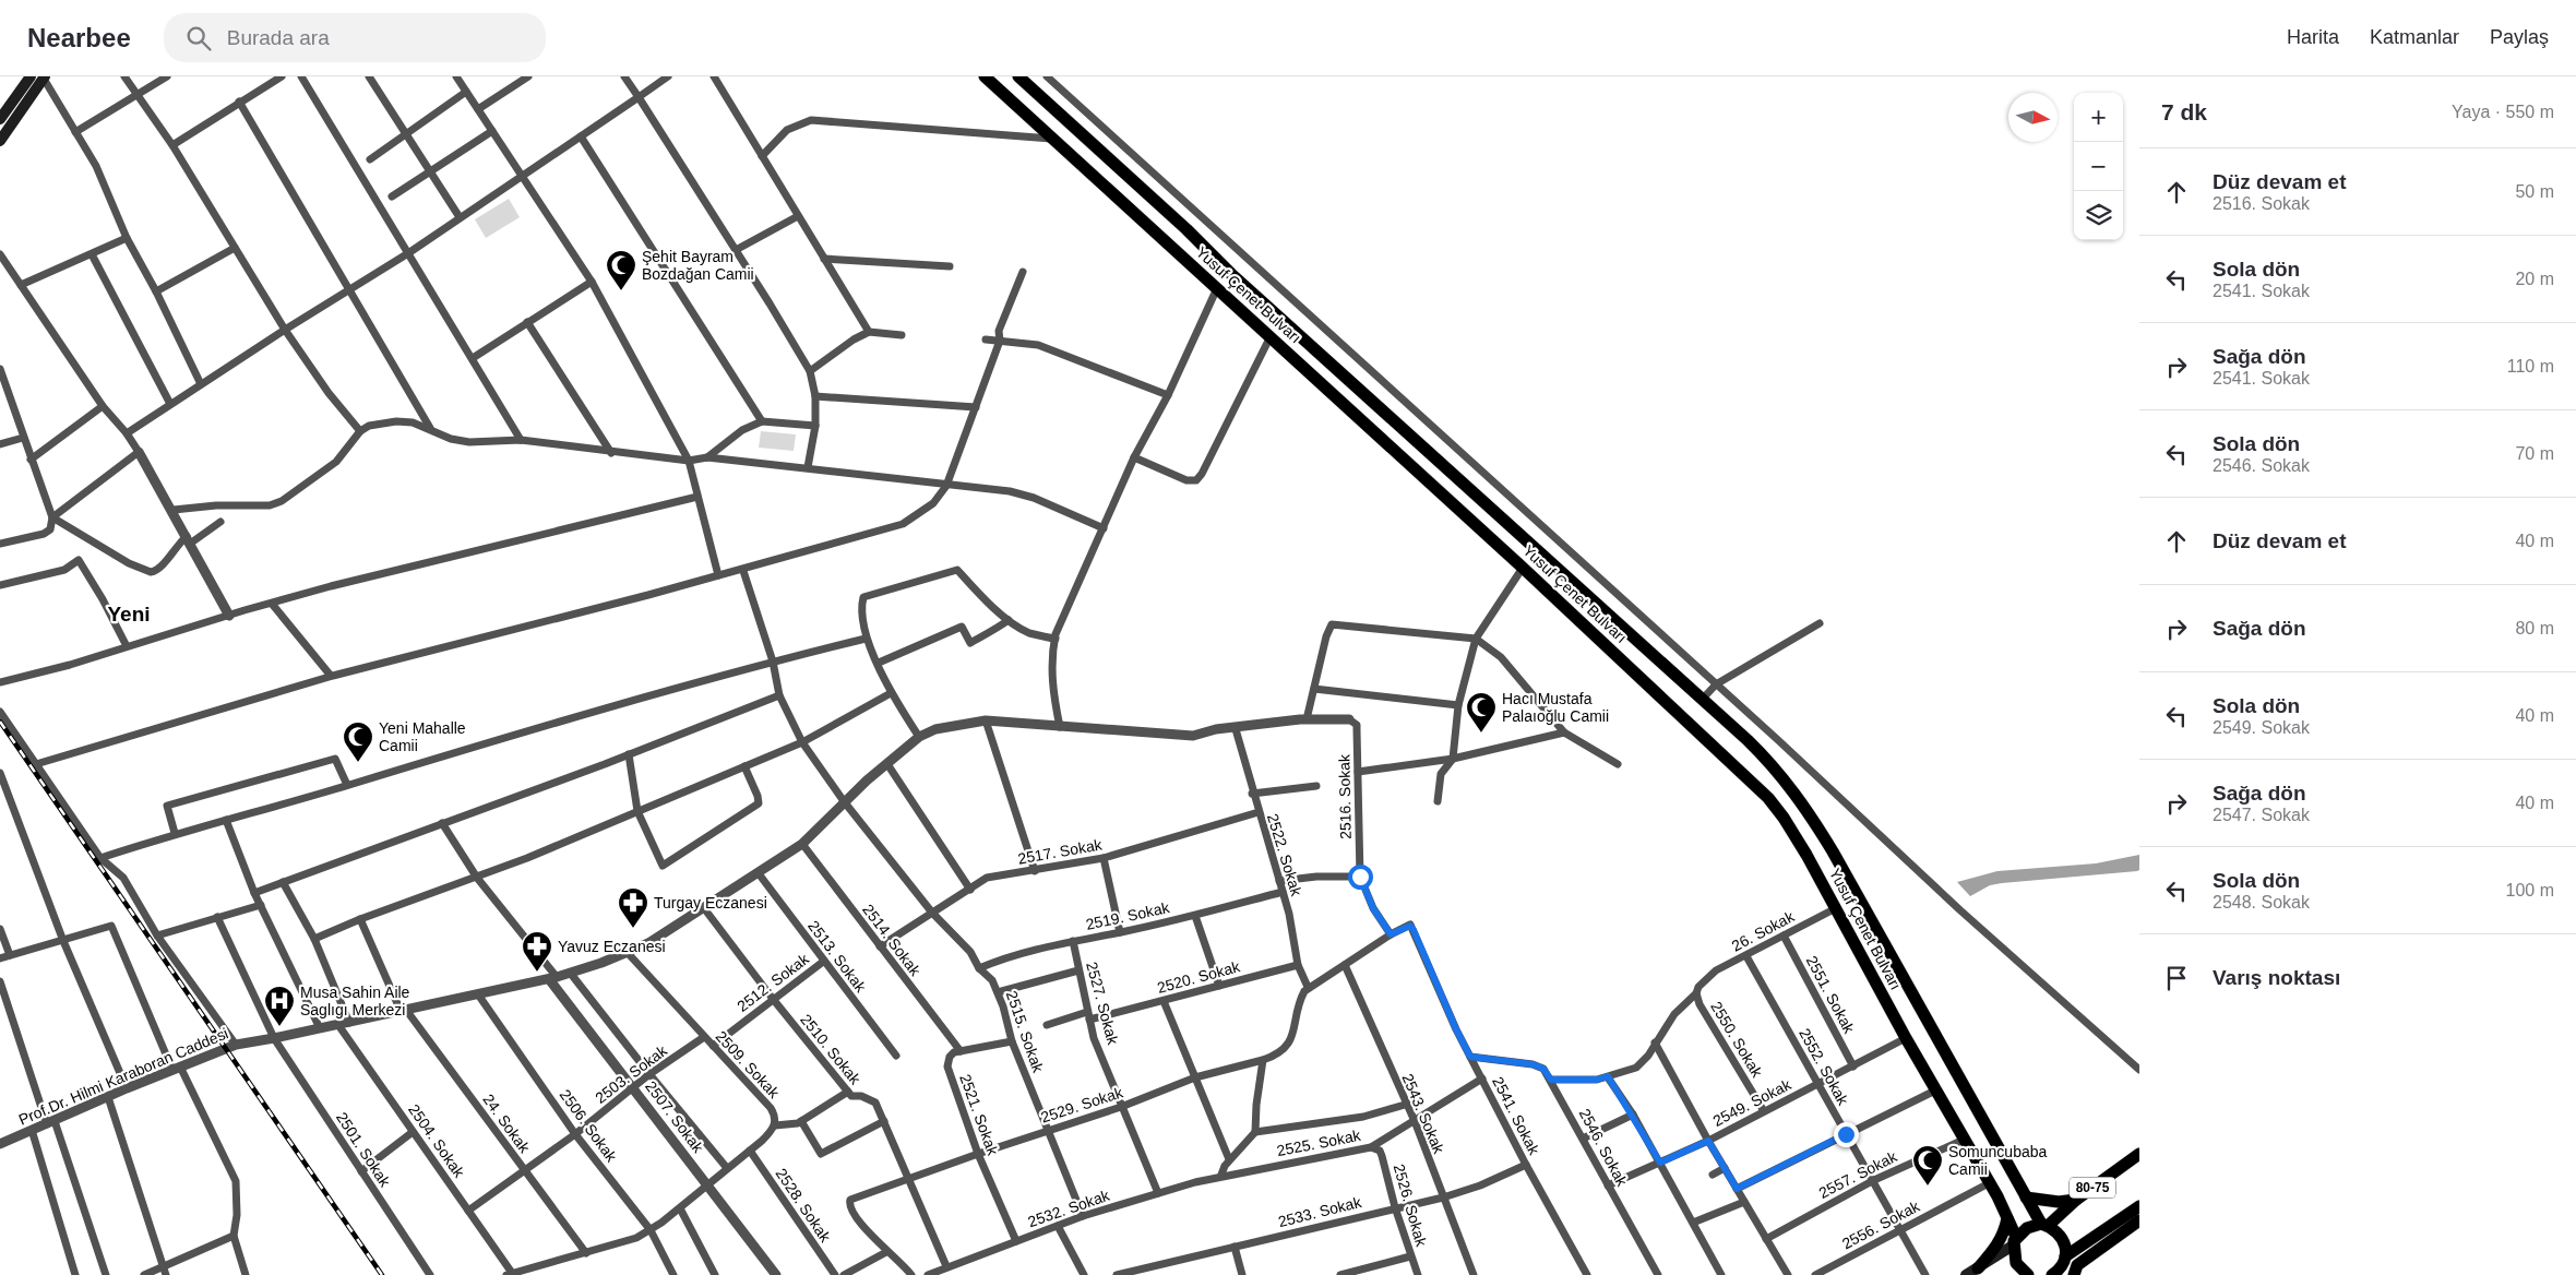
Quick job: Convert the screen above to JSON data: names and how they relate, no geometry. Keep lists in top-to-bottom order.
{
  "streets": {
    "main road": ["Yusuf Çenet Bulvarı", "80-75"],
    "street": [
      "2516. Sokak",
      "2517. Sokak",
      "2522. Sokak",
      "2519. Sokak",
      "26. Sokak",
      "2514. Sokak",
      "2513. Sokak",
      "2520. Sokak",
      "2512. Sokak",
      "2551. Sokak",
      "2527. Sokak",
      "2515. Sokak",
      "2550. Sokak",
      "2510. Sokak",
      "2509. Sokak",
      "2552. Sokak",
      "2503. Sokak",
      "Prof.Dr. Hilmi Karaboran Caddesi",
      "2549. Sokak",
      "2529. Sokak",
      "2543. Sokak",
      "2521. Sokak",
      "2541. Sokak",
      "2507. Sokak",
      "24. Sokak",
      "2506. Sokak",
      "2504. Sokak",
      "2525. Sokak",
      "2546. Sokak",
      "2501. Sokak",
      "2557. Sokak",
      "2528. Sokak",
      "2526. Sokak",
      "2532. Sokak",
      "2533. Sokak",
      "2556. Sokak"
    ]
  },
  "crossings": [
    ["Yusuf Çenet Bulvarı", "26. Sokak"],
    ["Yusuf Çenet Bulvarı", "2549. Sokak"],
    ["Yusuf Çenet Bulvarı", "2557. Sokak"],
    ["Yusuf Çenet Bulvarı", "80-75"],
    ["Yusuf Çenet Bulvarı", "2556. Sokak"],
    ["2516. Sokak", "Prof.Dr. Hilmi Karaboran Caddesi"],
    ["2516. Sokak", "2541. Sokak"],
    ["2517. Sokak", "2522. Sokak"],
    ["2517. Sokak", "2514. Sokak"],
    ["2517. Sokak", "2515. Sokak"],
    ["2522. Sokak", "2519. Sokak"],
    ["2522. Sokak", "2520. Sokak"],
    ["2522. Sokak", "Prof.Dr. Hilmi Karaboran Caddesi"],
    ["2522. Sokak", "2529. Sokak"],
    ["2519. Sokak", "2527. Sokak"],
    ["2519. Sokak", "2515. Sokak"],
    ["26. Sokak", "2551. Sokak"],
    ["26. Sokak", "2550. Sokak"],
    ["26. Sokak", "2552. Sokak"],
    ["2514. Sokak", "Prof.Dr. Hilmi Karaboran Caddesi"],
    ["2514. Sokak", "2521. Sokak"],
    ["2513. Sokak", "2512. Sokak"],
    ["2513. Sokak", "Prof.Dr. Hilmi Karaboran Caddesi"],
    ["2520. Sokak", "2527. Sokak"],
    ["2512. Sokak", "2510. Sokak"],
    ["2512. Sokak", "2509. Sokak"],
    ["2551. Sokak", "2549. Sokak"],
    ["2527. Sokak", "2529. Sokak"],
    ["2527. Sokak", "2532. Sokak"],
    ["2515. Sokak", "Prof.Dr. Hilmi Karaboran Caddesi"],
    ["2515. Sokak", "2529. Sokak"],
    ["2515. Sokak", "2521. Sokak"],
    ["2515. Sokak", "2532. Sokak"],
    ["2550. Sokak", "2549. Sokak"],
    ["2510. Sokak", "Prof.Dr. Hilmi Karaboran Caddesi"],
    ["2510. Sokak", "2529. Sokak"],
    ["2510. Sokak", "2532. Sokak"],
    ["2509. Sokak", "2503. Sokak"],
    ["2509. Sokak", "Prof.Dr. Hilmi Karaboran Caddesi"],
    ["2552. Sokak", "2549. Sokak"],
    ["2552. Sokak", "2557. Sokak"],
    ["2552. Sokak", "2556. Sokak"],
    ["2503. Sokak", "2507. Sokak"],
    ["2503. Sokak", "24. Sokak"],
    ["2503. Sokak", "2506. Sokak"],
    ["2503. Sokak", "2504. Sokak"],
    ["Prof.Dr. Hilmi Karaboran Caddesi", "2507. Sokak"],
    ["Prof.Dr. Hilmi Karaboran Caddesi", "24. Sokak"],
    ["Prof.Dr. Hilmi Karaboran Caddesi", "2506. Sokak"],
    ["Prof.Dr. Hilmi Karaboran Caddesi", "2504. Sokak"],
    ["Prof.Dr. Hilmi Karaboran Caddesi", "2501. Sokak"],
    ["2549. Sokak", "2546. Sokak"],
    ["2529. Sokak", "2521. Sokak"],
    ["2543. Sokak", "2525. Sokak"],
    ["2543. Sokak", "2533. Sokak"],
    ["2521. Sokak", "2532. Sokak"],
    ["2541. Sokak", "2525. Sokak"],
    ["2541. Sokak", "2546. Sokak"],
    ["2541. Sokak", "2533. Sokak"],
    ["24. Sokak", "2504. Sokak"],
    ["2506. Sokak", "2504. Sokak"],
    ["2525. Sokak", "2526. Sokak"],
    ["2525. Sokak", "2532. Sokak"],
    ["2526. Sokak", "2533. Sokak"]
  ],
  "districts": ["Yeni"],
  "places": {
    "mosque": [
      "Şehit Bayram Bozdağan Camii",
      "Hacı Mustafa Palaıoğlu Camii",
      "Yeni Mahalle Camii",
      "Somuncubaba Camii"
    ],
    "pharmacy": ["Turgay Eczanesi", "Yavuz Eczanesi"],
    "hospital": ["Musa Sahin Aile Saglıgı Merkezi"]
  },
  "north": "right",
  "page": {
    "header": "Nearbee",
    "search": "Burada ara",
    "nav": ["Harita", "Katmanlar", "Paylaş"],
    "heading": ["7 dk", "Yaya · 550 m"],
    "map_buttons": ["+", "−"],
    "list": [
      ["Düz devam et", "2516. Sokak", "50 m"],
      ["Sola dön", "2541. Sokak", "20 m"],
      ["Sağa dön", "2541. Sokak", "110 m"],
      ["Sola dön", "2546. Sokak", "70 m"],
      ["Düz devam et", "40 m"],
      ["Sağa dön", "80 m"],
      ["Sola dön", "2549. Sokak", "40 m"],
      ["Sağa dön", "2547. Sokak", "40 m"],
      ["Sola dön", "2548. Sokak", "100 m"],
      "Varış noktası"
    ]
  }
}
